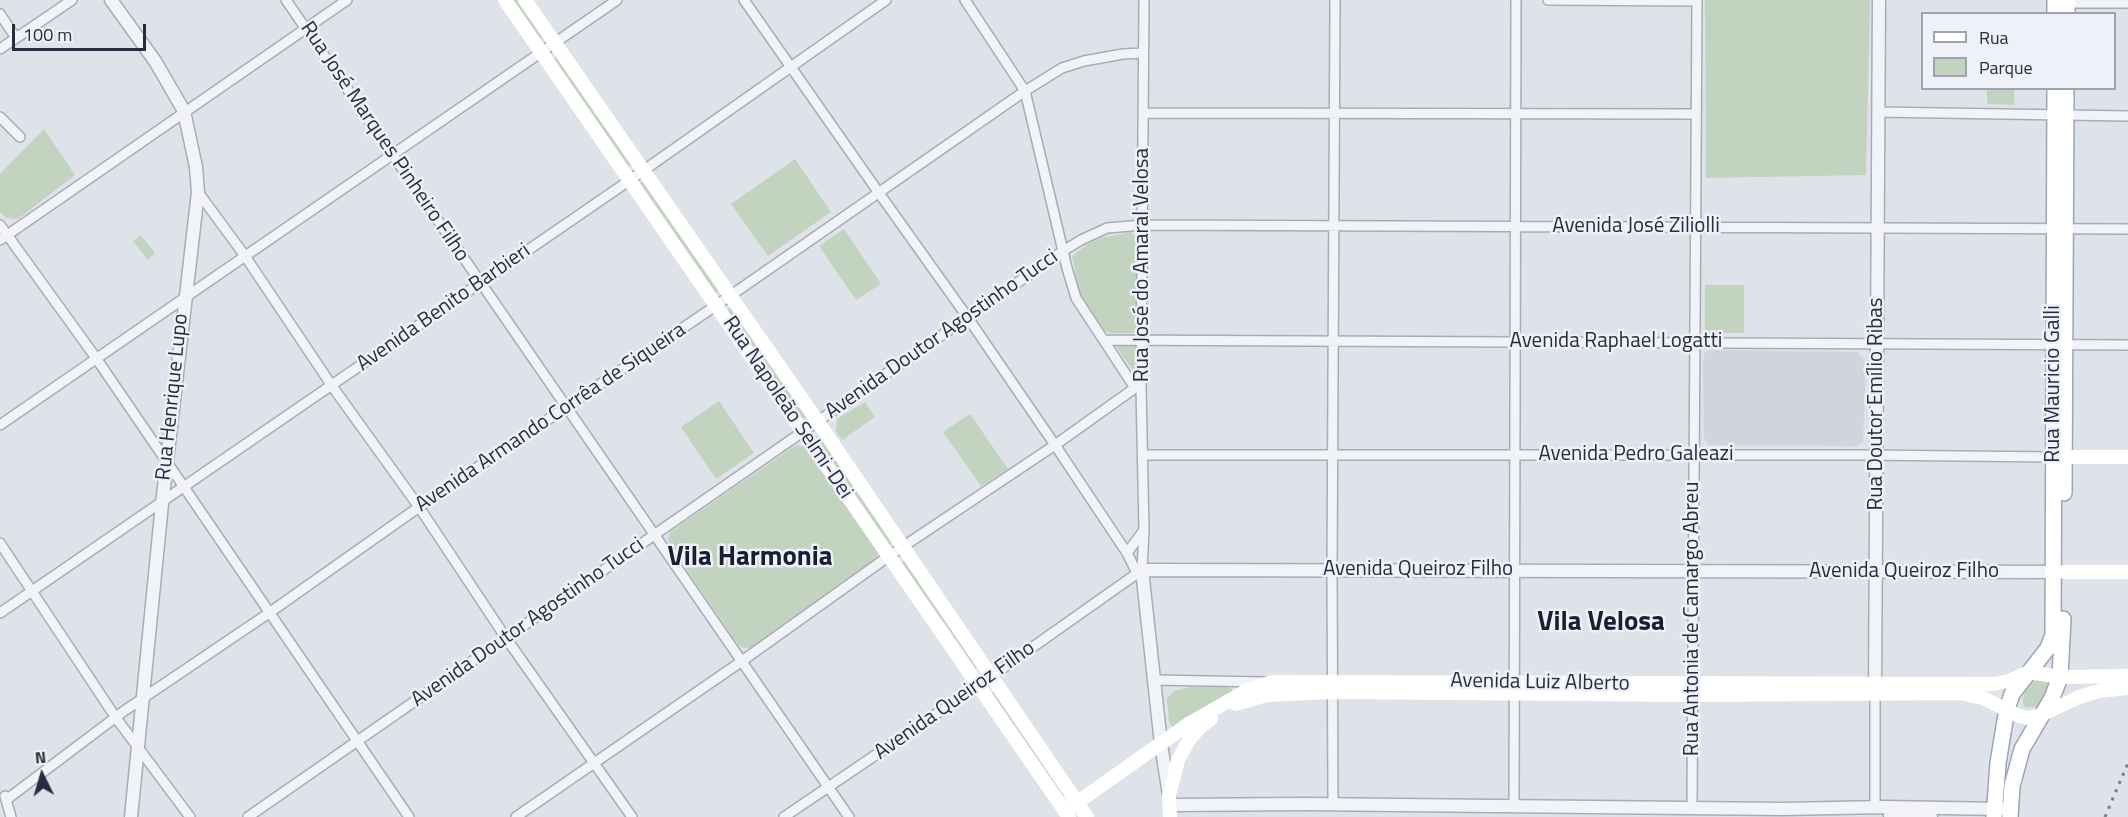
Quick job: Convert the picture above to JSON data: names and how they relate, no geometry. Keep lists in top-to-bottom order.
{
  "streets": {
    "main road": [
      "Rua Mauricio Galli",
      "Rua Napoleão Selmi-Dei",
      "Avenida Pedro Galeazi",
      "Avenida Queiroz Filho",
      "Avenida Luiz Alberto"
    ],
    "street": [
      "Rua José Marques Pinheiro Filho",
      "Avenida José Ziliolli",
      "Rua José do Amaral Velosa",
      "Avenida Benito Barbieri",
      "Avenida Doutor Agostinho Tucci",
      "Avenida Raphael Logatti",
      "Rua Henrique Lupo",
      "Rua Doutor Emílio Ribas",
      "Avenida Armando Corrêa de Siqueira",
      "Rua Antonia de Camargo Abreu"
    ]
  },
  "crossings": [
    ["Rua José Marques Pinheiro Filho", "Avenida Benito Barbieri"],
    ["Rua José Marques Pinheiro Filho", "Avenida Doutor Agostinho Tucci"],
    ["Rua José Marques Pinheiro Filho", "Avenida Armando Corrêa de Siqueira"],
    ["Rua José Marques Pinheiro Filho", "Avenida Queiroz Filho"],
    ["Avenida José Ziliolli", "Rua José do Amaral Velosa"],
    ["Avenida José Ziliolli", "Avenida Doutor Agostinho Tucci"],
    ["Avenida José Ziliolli", "Rua Mauricio Galli"],
    ["Avenida José Ziliolli", "Rua Doutor Emílio Ribas"],
    ["Avenida José Ziliolli", "Rua Antonia de Camargo Abreu"],
    ["Rua José do Amaral Velosa", "Avenida Doutor Agostinho Tucci"],
    ["Rua José do Amaral Velosa", "Avenida Raphael Logatti"],
    ["Rua José do Amaral Velosa", "Avenida Armando Corrêa de Siqueira"],
    ["Rua José do Amaral Velosa", "Avenida Pedro Galeazi"],
    ["Rua José do Amaral Velosa", "Avenida Queiroz Filho"],
    ["Rua José do Amaral Velosa", "Avenida Luiz Alberto"],
    ["Avenida Benito Barbieri", "Rua Henrique Lupo"],
    ["Avenida Benito Barbieri", "Rua Napoleão Selmi-Dei"],
    ["Avenida Doutor Agostinho Tucci", "Rua Napoleão Selmi-Dei"],
    ["Avenida Raphael Logatti", "Rua Mauricio Galli"],
    ["Avenida Raphael Logatti", "Rua Doutor Emílio Ribas"],
    ["Avenida Raphael Logatti", "Rua Antonia de Camargo Abreu"],
    ["Rua Mauricio Galli", "Avenida Pedro Galeazi"],
    ["Rua Mauricio Galli", "Avenida Queiroz Filho"],
    ["Rua Mauricio Galli", "Avenida Luiz Alberto"],
    ["Rua Henrique Lupo", "Avenida Armando Corrêa de Siqueira"],
    ["Rua Doutor Emílio Ribas", "Avenida Pedro Galeazi"],
    ["Rua Doutor Emílio Ribas", "Avenida Queiroz Filho"],
    ["Rua Doutor Emílio Ribas", "Avenida Luiz Alberto"],
    ["Rua Napoleão Selmi-Dei", "Avenida Armando Corrêa de Siqueira"],
    ["Rua Napoleão Selmi-Dei", "Avenida Queiroz Filho"],
    ["Rua Napoleão Selmi-Dei", "Avenida Luiz Alberto"],
    ["Avenida Pedro Galeazi", "Rua Antonia de Camargo Abreu"],
    ["Avenida Queiroz Filho", "Rua Antonia de Camargo Abreu"],
    ["Rua Antonia de Camargo Abreu", "Avenida Luiz Alberto"]
  ],
  "districts": ["Vila Harmonia", "Vila Velosa"],
  "legend": ["Rua", "Parque"],
  "scale_bar": "100 m",
  "north": "top"
}
